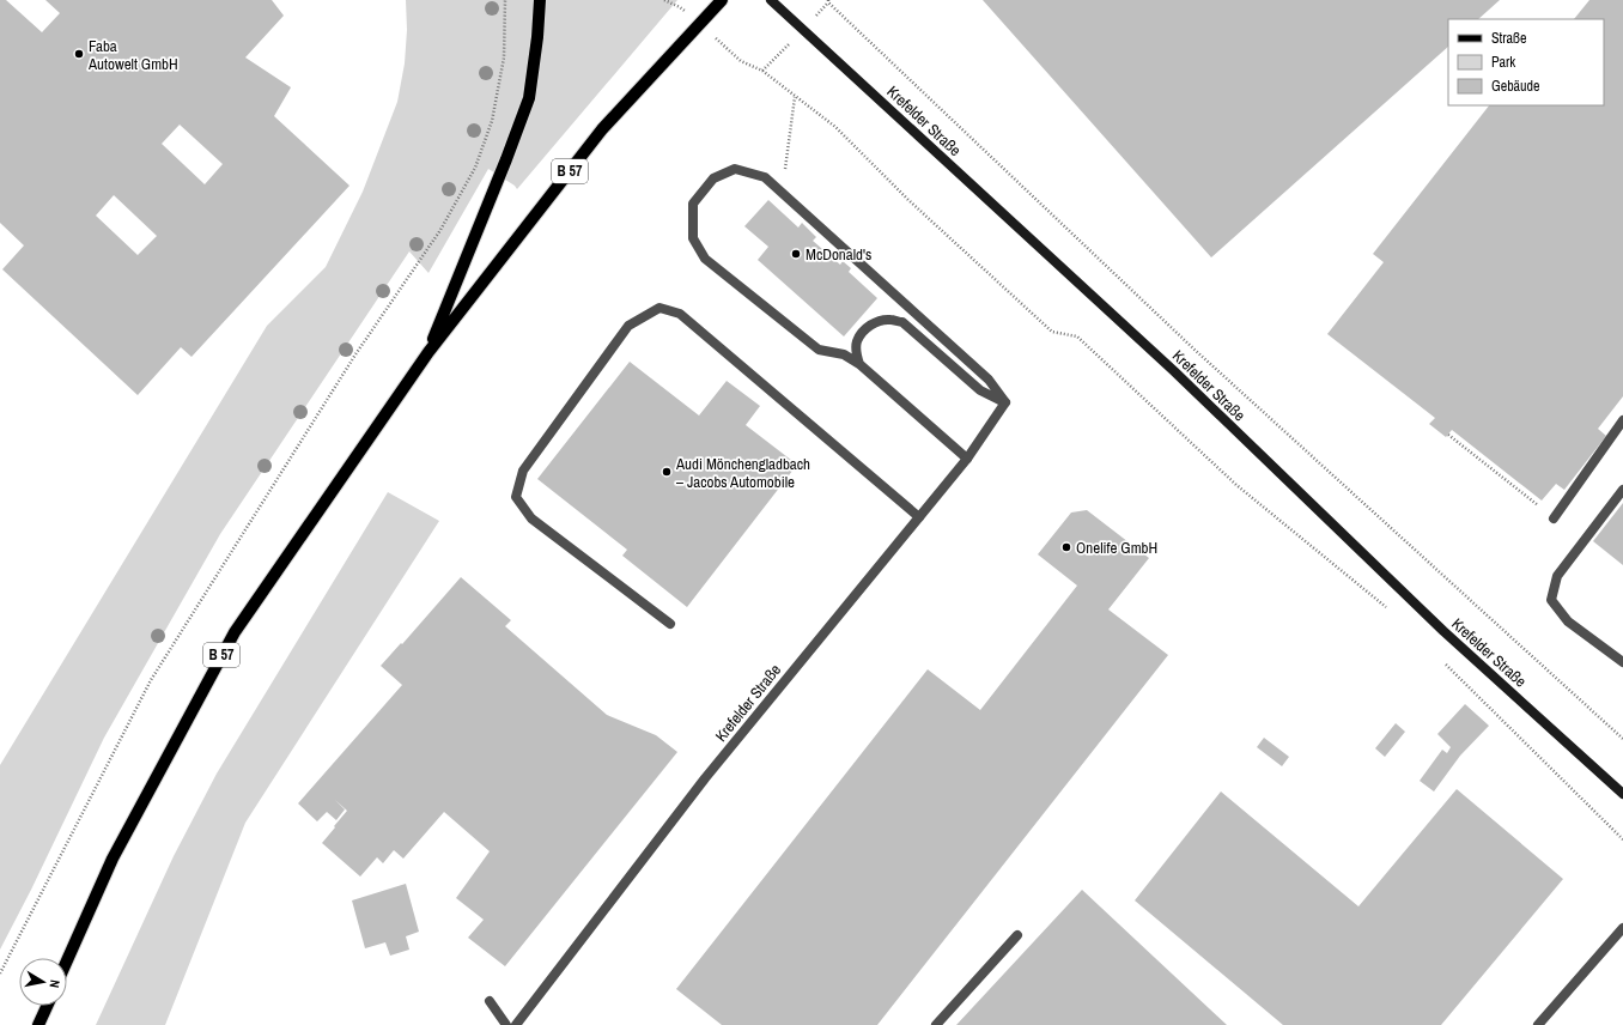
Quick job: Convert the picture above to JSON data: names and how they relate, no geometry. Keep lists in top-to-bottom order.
{
  "streets": {
    "main road": ["B 57"],
    "street": ["Krefelder Straße"]
  },
  "places": [
    "Faba Autowelt GmbH",
    "McDonald's",
    "Audi Mönchengladbach – Jacobs Automobile",
    "Onelife GmbH"
  ],
  "legend": ["Straße", "Park", "Gebäude"],
  "north": "right"
}
